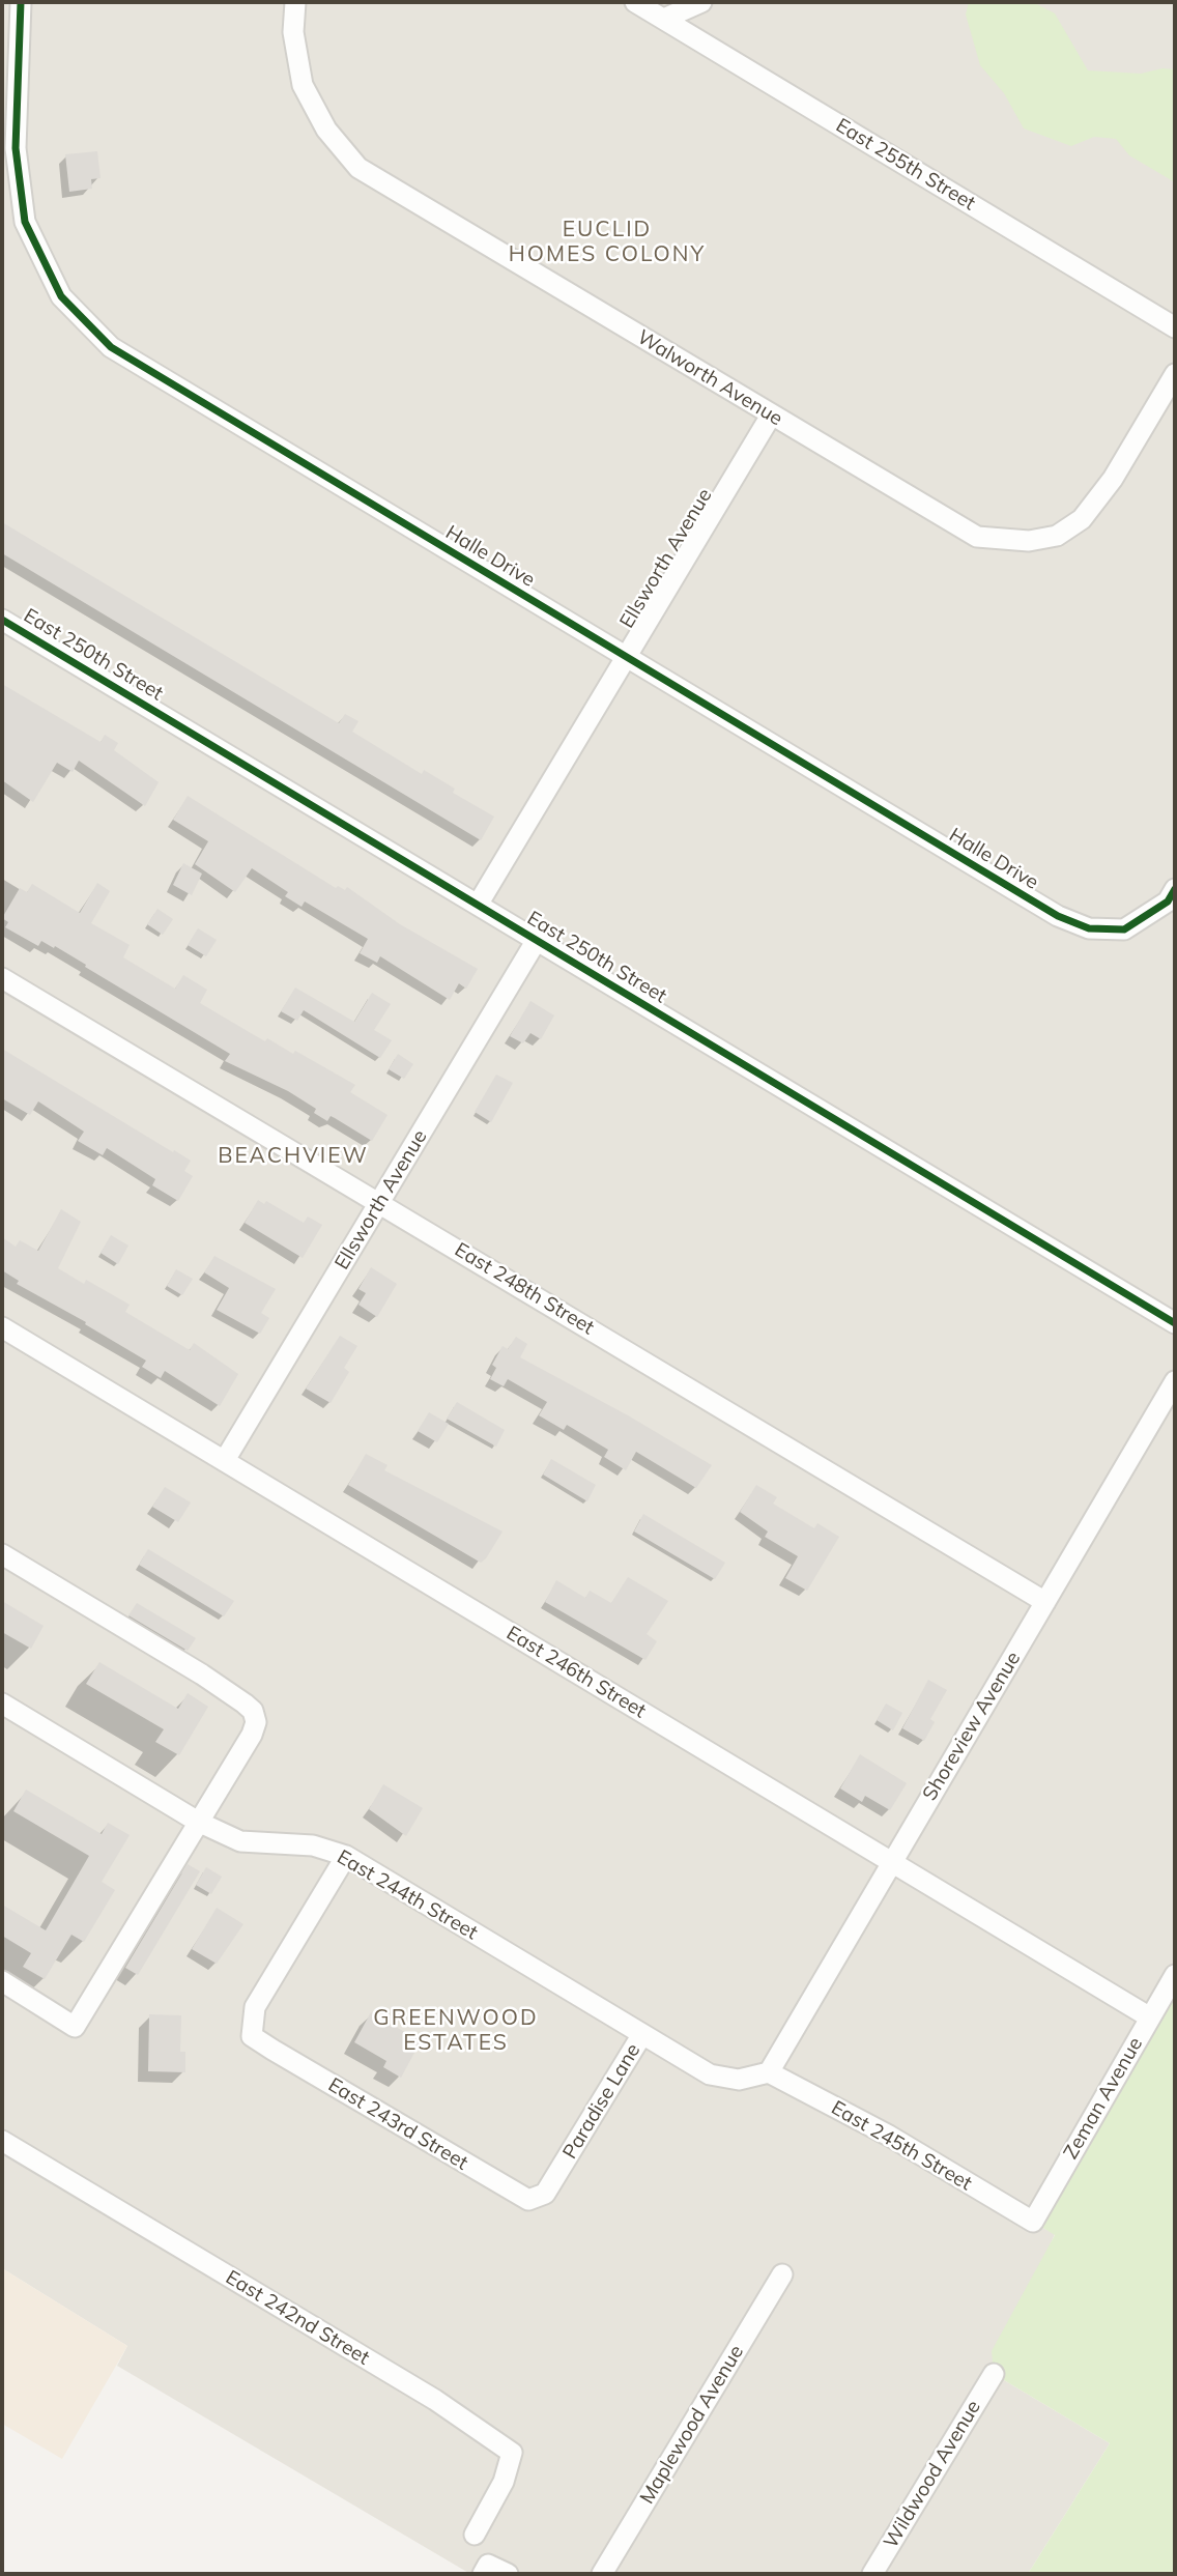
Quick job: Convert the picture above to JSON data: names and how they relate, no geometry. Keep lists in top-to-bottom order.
{
  "streets": {
    "street": [
      "East 255th Street",
      "Walworth Avenue",
      "Halle Drive",
      "Ellsworth Avenue",
      "East 250th Street",
      "East 248th Street",
      "East 246th Street",
      "Shoreview Avenue",
      "East 244th Street",
      "Zeman Avenue",
      "Paradise Lane",
      "East 243rd Street",
      "East 245th Street",
      "East 242nd Street",
      "Maplewood Avenue",
      "Wildwood Avenue"
    ]
  },
  "crossings": [
    ["Walworth Avenue", "Ellsworth Avenue"],
    ["Halle Drive", "Ellsworth Avenue"],
    ["Ellsworth Avenue", "East 250th Street"],
    ["Ellsworth Avenue", "East 248th Street"],
    ["Ellsworth Avenue", "East 246th Street"],
    ["East 248th Street", "Shoreview Avenue"],
    ["East 246th Street", "Shoreview Avenue"],
    ["East 246th Street", "Zeman Avenue"],
    ["Shoreview Avenue", "East 244th Street"],
    ["Shoreview Avenue", "East 245th Street"],
    ["East 244th Street", "Paradise Lane"],
    ["East 244th Street", "East 243rd Street"],
    ["East 244th Street", "East 245th Street"],
    ["Zeman Avenue", "East 245th Street"],
    ["Paradise Lane", "East 243rd Street"]
  ],
  "districts": ["EUCLID HOMES COLONY", "BEACHVIEW", "GREENWOOD ESTATES"]
}
